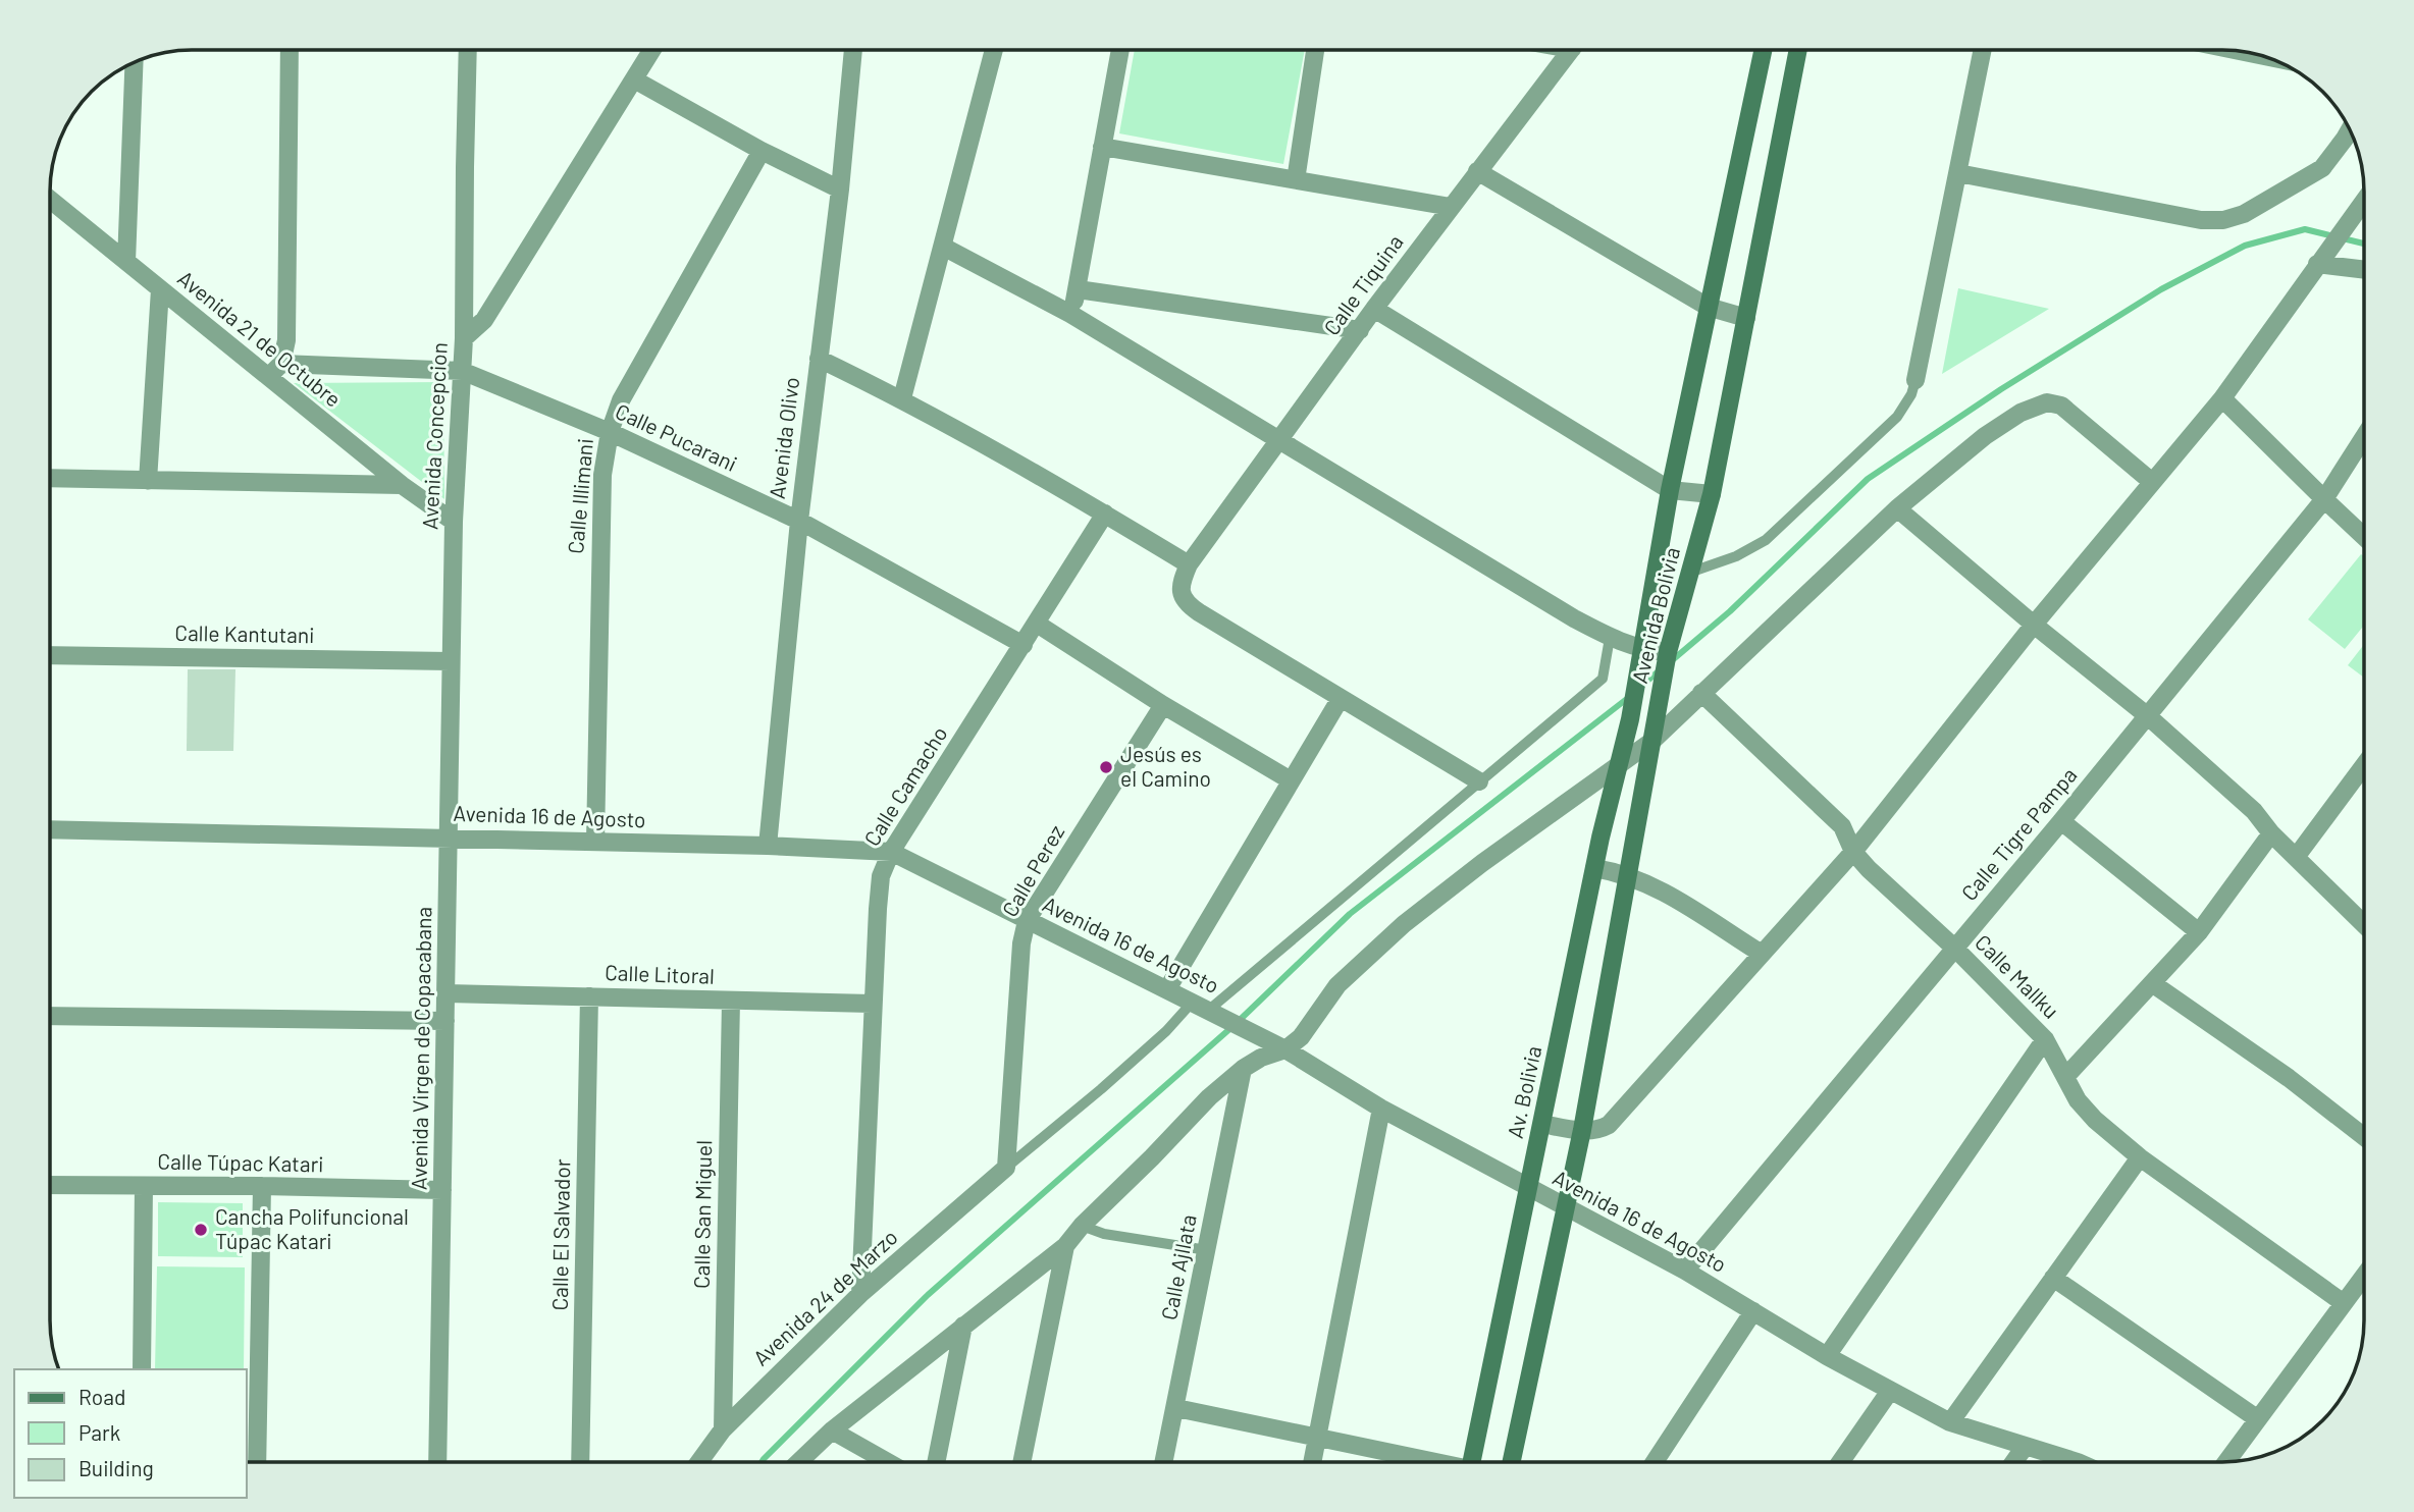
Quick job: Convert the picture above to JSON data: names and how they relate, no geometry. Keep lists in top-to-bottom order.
{
  "streets": {
    "street": [
      "Calle Tiquina",
      "Avenida 21 de Octubre",
      "Avenida Concepcion",
      "Calle Pucarani",
      "Avenida Olivo",
      "Calle Illimani",
      "Avenida Bolivia",
      "Calle Kantutani",
      "Calle Camacho",
      "Avenida 16 de Agosto",
      "Calle Tigre Pampa",
      "Calle Perez",
      "Calle Litoral",
      "Calle Mallku",
      "Avenida Virgen de Copacabana",
      "Av. Bolivia",
      "Calle Túpac Katari",
      "Calle San Miguel",
      "Calle El Salvador",
      "Calle Ajllata",
      "Avenida 24 de Marzo"
    ]
  },
  "crossings": [
    ["Avenida 21 de Octubre", "Avenida Concepcion"],
    ["Avenida Concepcion", "Calle Pucarani"],
    ["Avenida Concepcion", "Calle Kantutani"],
    ["Avenida Concepcion", "Avenida 16 de Agosto"],
    ["Avenida Concepcion", "Avenida Virgen de Copacabana"],
    ["Calle Pucarani", "Avenida Olivo"],
    ["Calle Pucarani", "Calle Illimani"],
    ["Calle Pucarani", "Calle Camacho"],
    ["Avenida Olivo", "Avenida 16 de Agosto"],
    ["Calle Illimani", "Avenida 16 de Agosto"],
    ["Avenida Bolivia", "Avenida 16 de Agosto"],
    ["Avenida Bolivia", "Av. Bolivia"],
    ["Calle Camacho", "Avenida 16 de Agosto"],
    ["Calle Camacho", "Calle Litoral"],
    ["Calle Camacho", "Avenida 24 de Marzo"],
    ["Avenida 16 de Agosto", "Calle Tigre Pampa"],
    ["Avenida 16 de Agosto", "Calle Perez"],
    ["Avenida 16 de Agosto", "Avenida Virgen de Copacabana"],
    ["Avenida 16 de Agosto", "Av. Bolivia"],
    ["Calle Tigre Pampa", "Calle Mallku"],
    ["Calle Perez", "Avenida 24 de Marzo"],
    ["Calle Litoral", "Avenida Virgen de Copacabana"],
    ["Calle Litoral", "Calle San Miguel"],
    ["Calle Litoral", "Calle El Salvador"],
    ["Avenida Virgen de Copacabana", "Calle Túpac Katari"],
    ["Calle San Miguel", "Avenida 24 de Marzo"]
  ],
  "places": ["Jesús es el Camino", "Cancha Polifuncional Túpac Katari"],
  "legend": ["Road", "Park", "Building"]
}
